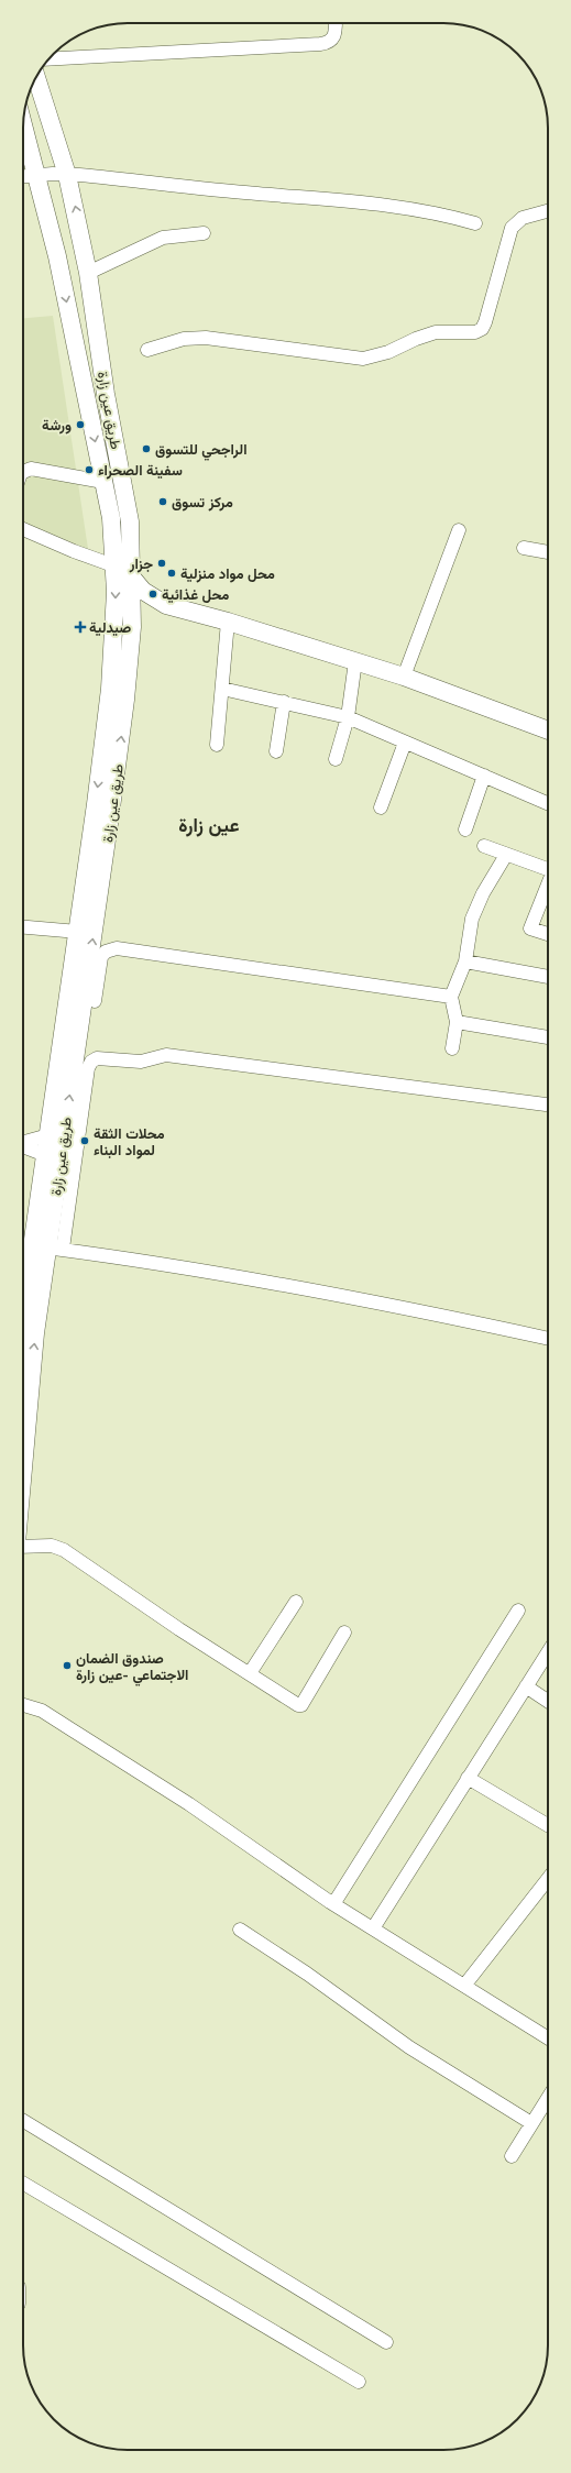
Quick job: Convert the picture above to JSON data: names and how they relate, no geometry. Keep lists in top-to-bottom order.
{
  "streets": {
    "main road": ["طريق عين زارة"]
  },
  "districts": ["عين زارة"],
  "places": {
    "other": [
      "ورشة",
      "الراجحي للتسوق",
      "سفينة الصحراء",
      "مركز تسوق",
      "جزار",
      "محل مواد منزلية",
      "محل غذائية",
      "محلات الثقة لمواد البناء",
      "صندوق الضمان الاجتماعي -عين زارة"
    ],
    "health": ["صيدلية"]
  }
}
